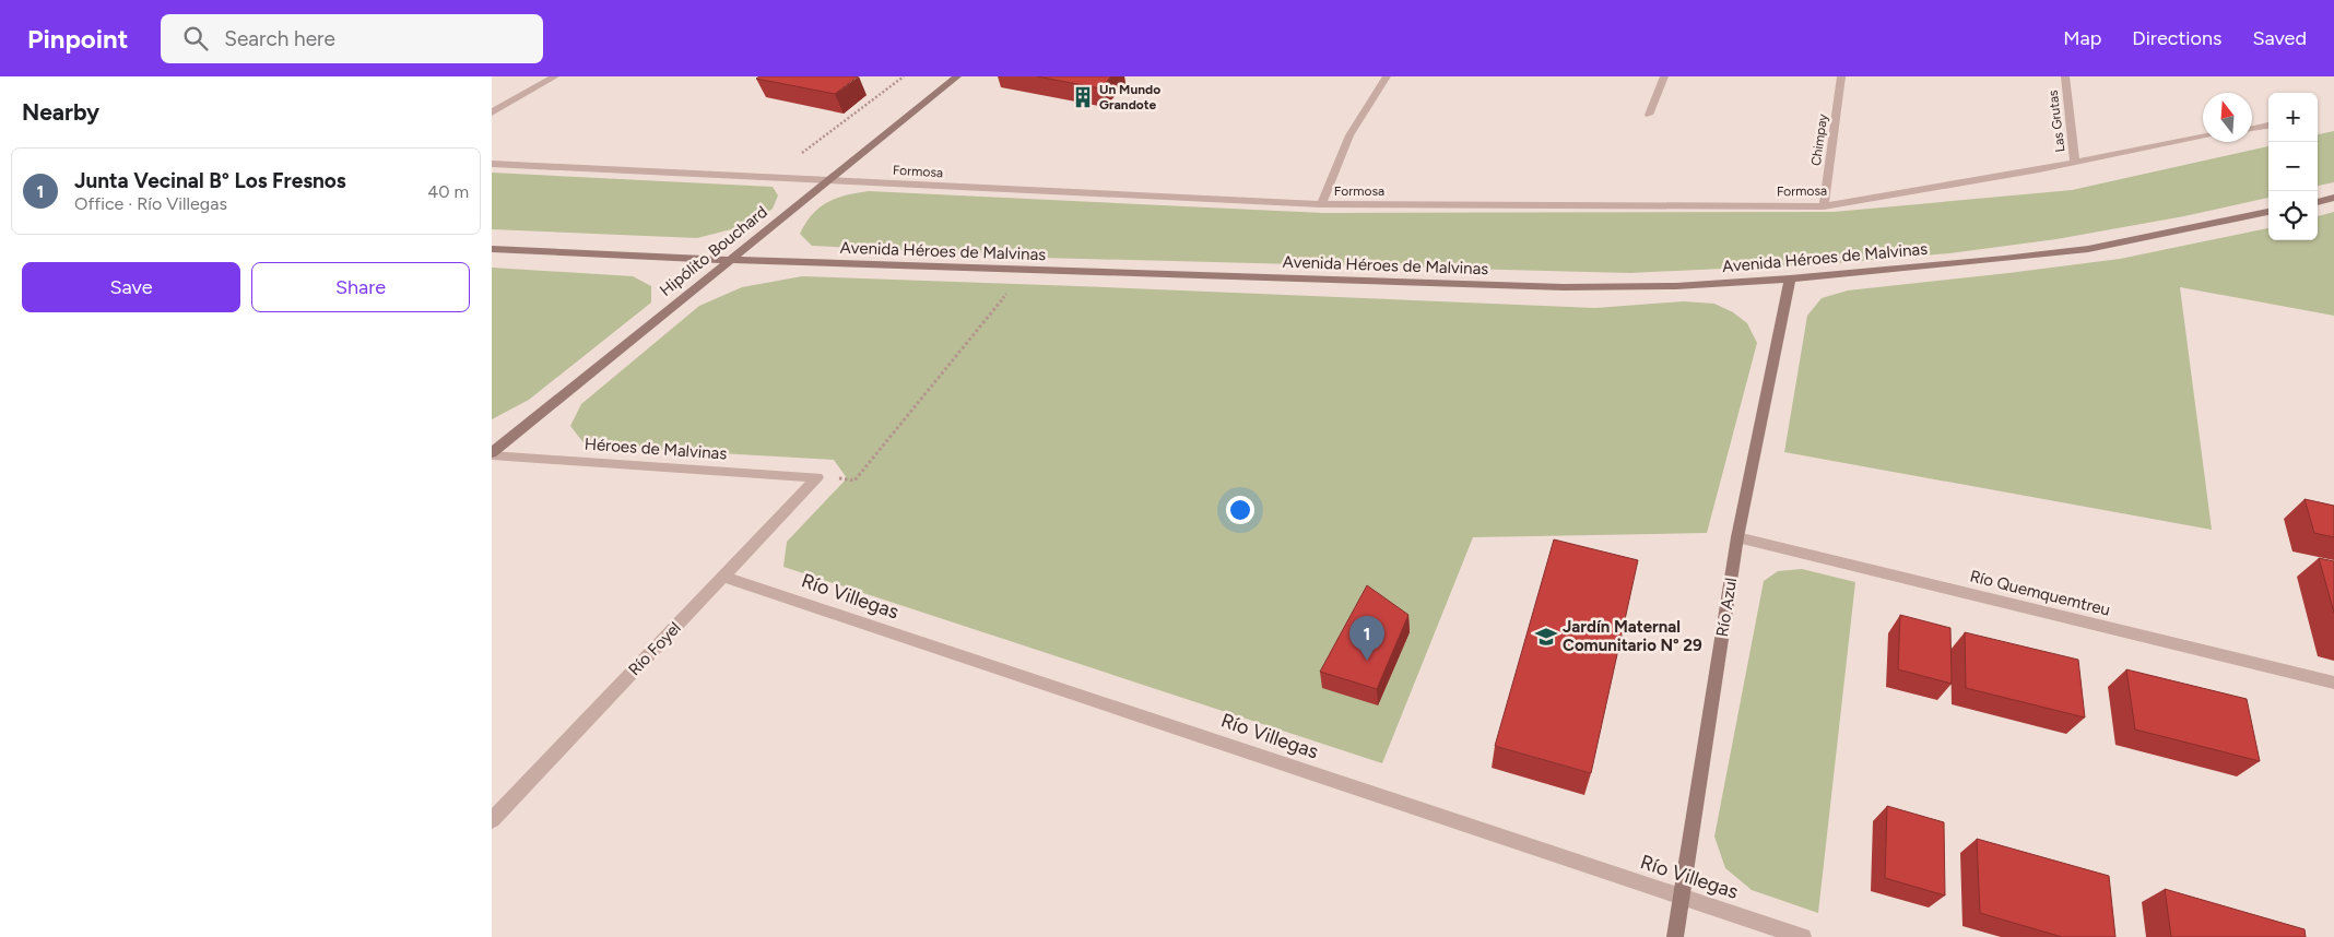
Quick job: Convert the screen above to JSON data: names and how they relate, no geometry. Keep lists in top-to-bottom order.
{
  "streets": {
    "main road": ["Hipólito Bouchard", "Avenida Héroes de Malvinas", "Río Azul"],
    "street": [
      "Las Grutas",
      "Chimpay",
      "Formosa",
      "Héroes de Malvinas",
      "Río Quemquemtreu",
      "Río Villegas",
      "Río Foyel"
    ]
  },
  "crossings": [
    ["Las Grutas", "Formosa"],
    ["Chimpay", "Formosa"],
    ["Formosa", "Hipólito Bouchard"],
    ["Hipólito Bouchard", "Avenida Héroes de Malvinas"],
    ["Hipólito Bouchard", "Héroes de Malvinas"],
    ["Avenida Héroes de Malvinas", "Río Azul"],
    ["Héroes de Malvinas", "Río Foyel"],
    ["Río Quemquemtreu", "Río Azul"],
    ["Río Villegas", "Río Azul"],
    ["Río Villegas", "Río Foyel"]
  ],
  "places": {
    "building": ["Un Mundo Grandote"],
    "school or university": ["Jardín Maternal Comunitario N° 29"]
  },
  "north": "top",
  "page": {
    "header": "Pinpoint",
    "search": "Search here",
    "nav": ["Map", "Directions", "Saved"],
    "heading": "Nearby",
    "map_buttons": ["+", "−"],
    "list": [
      {
        "mark": "1",
        "name": "Junta Vecinal B° Los Fresnos",
        "note": "Office · Río Villegas",
        "value": "40 m"
      }
    ],
    "buttons": ["Save", "Share"],
    "pins": "1"
  }
}
